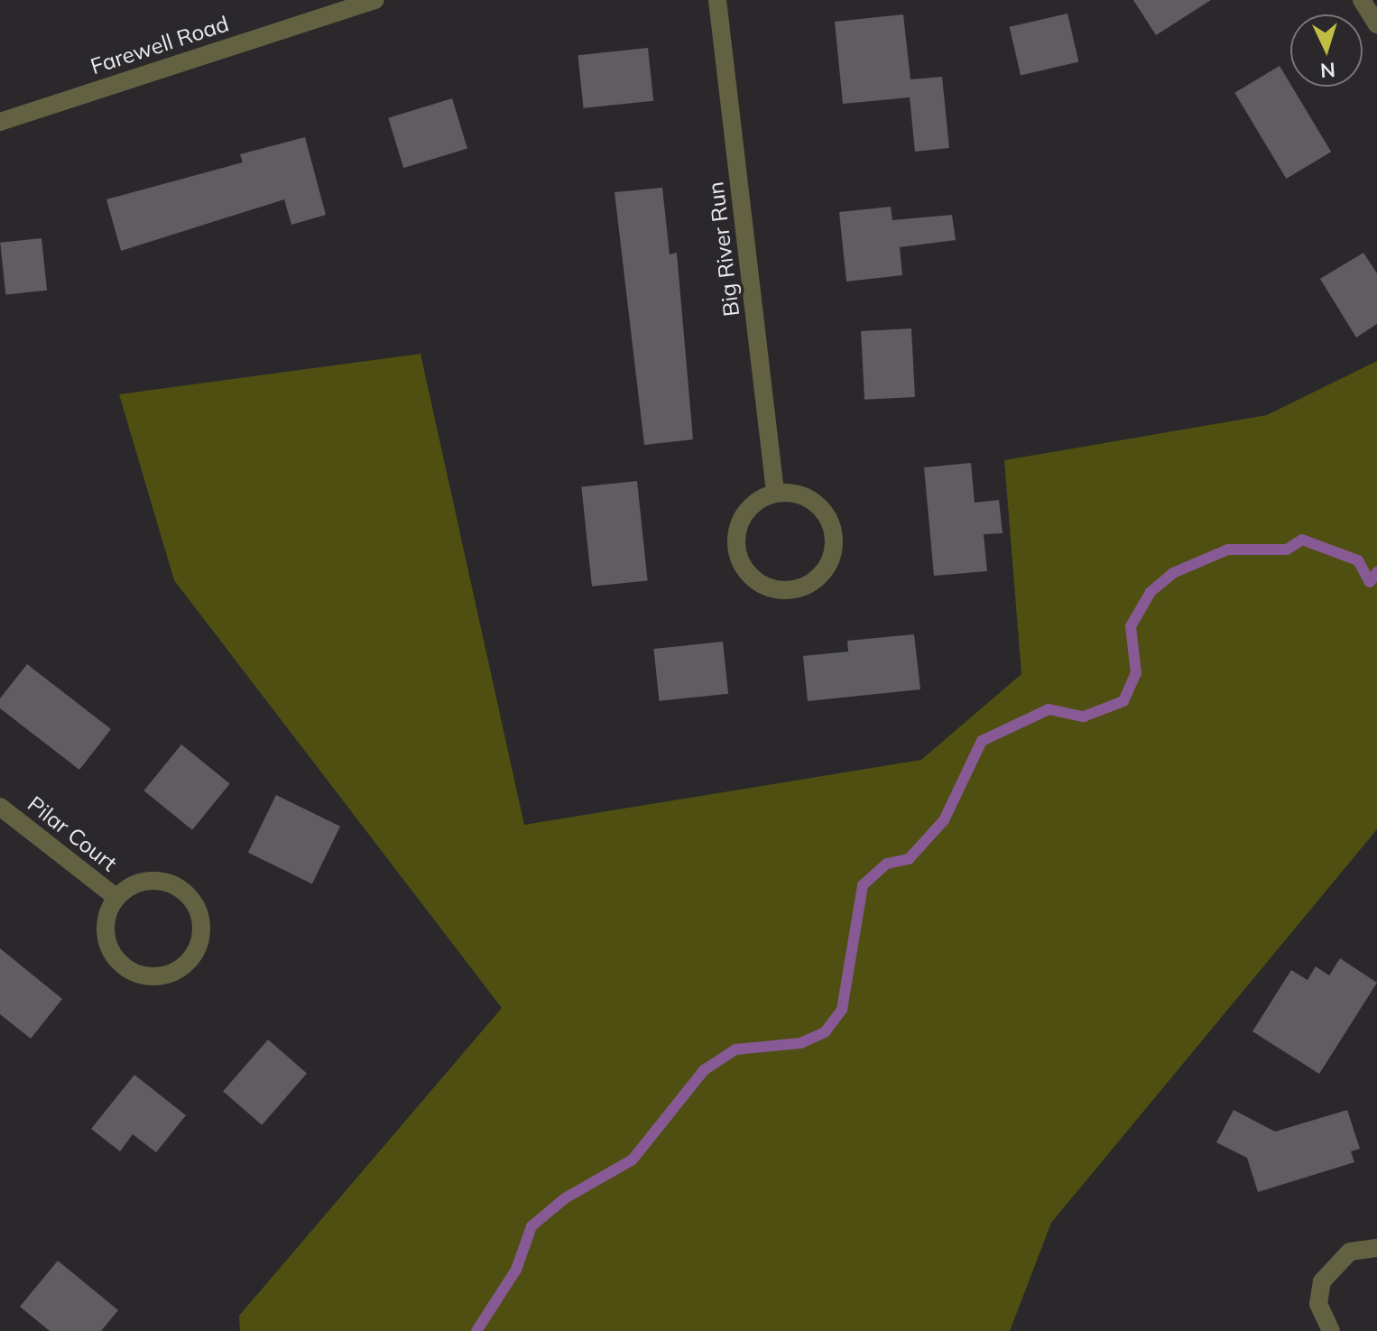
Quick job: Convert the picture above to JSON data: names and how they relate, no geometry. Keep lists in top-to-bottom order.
{
  "streets": {
    "street": ["Farewell Road", "Big River Run", "Pilar Court"]
  },
  "north": "bottom"
}
